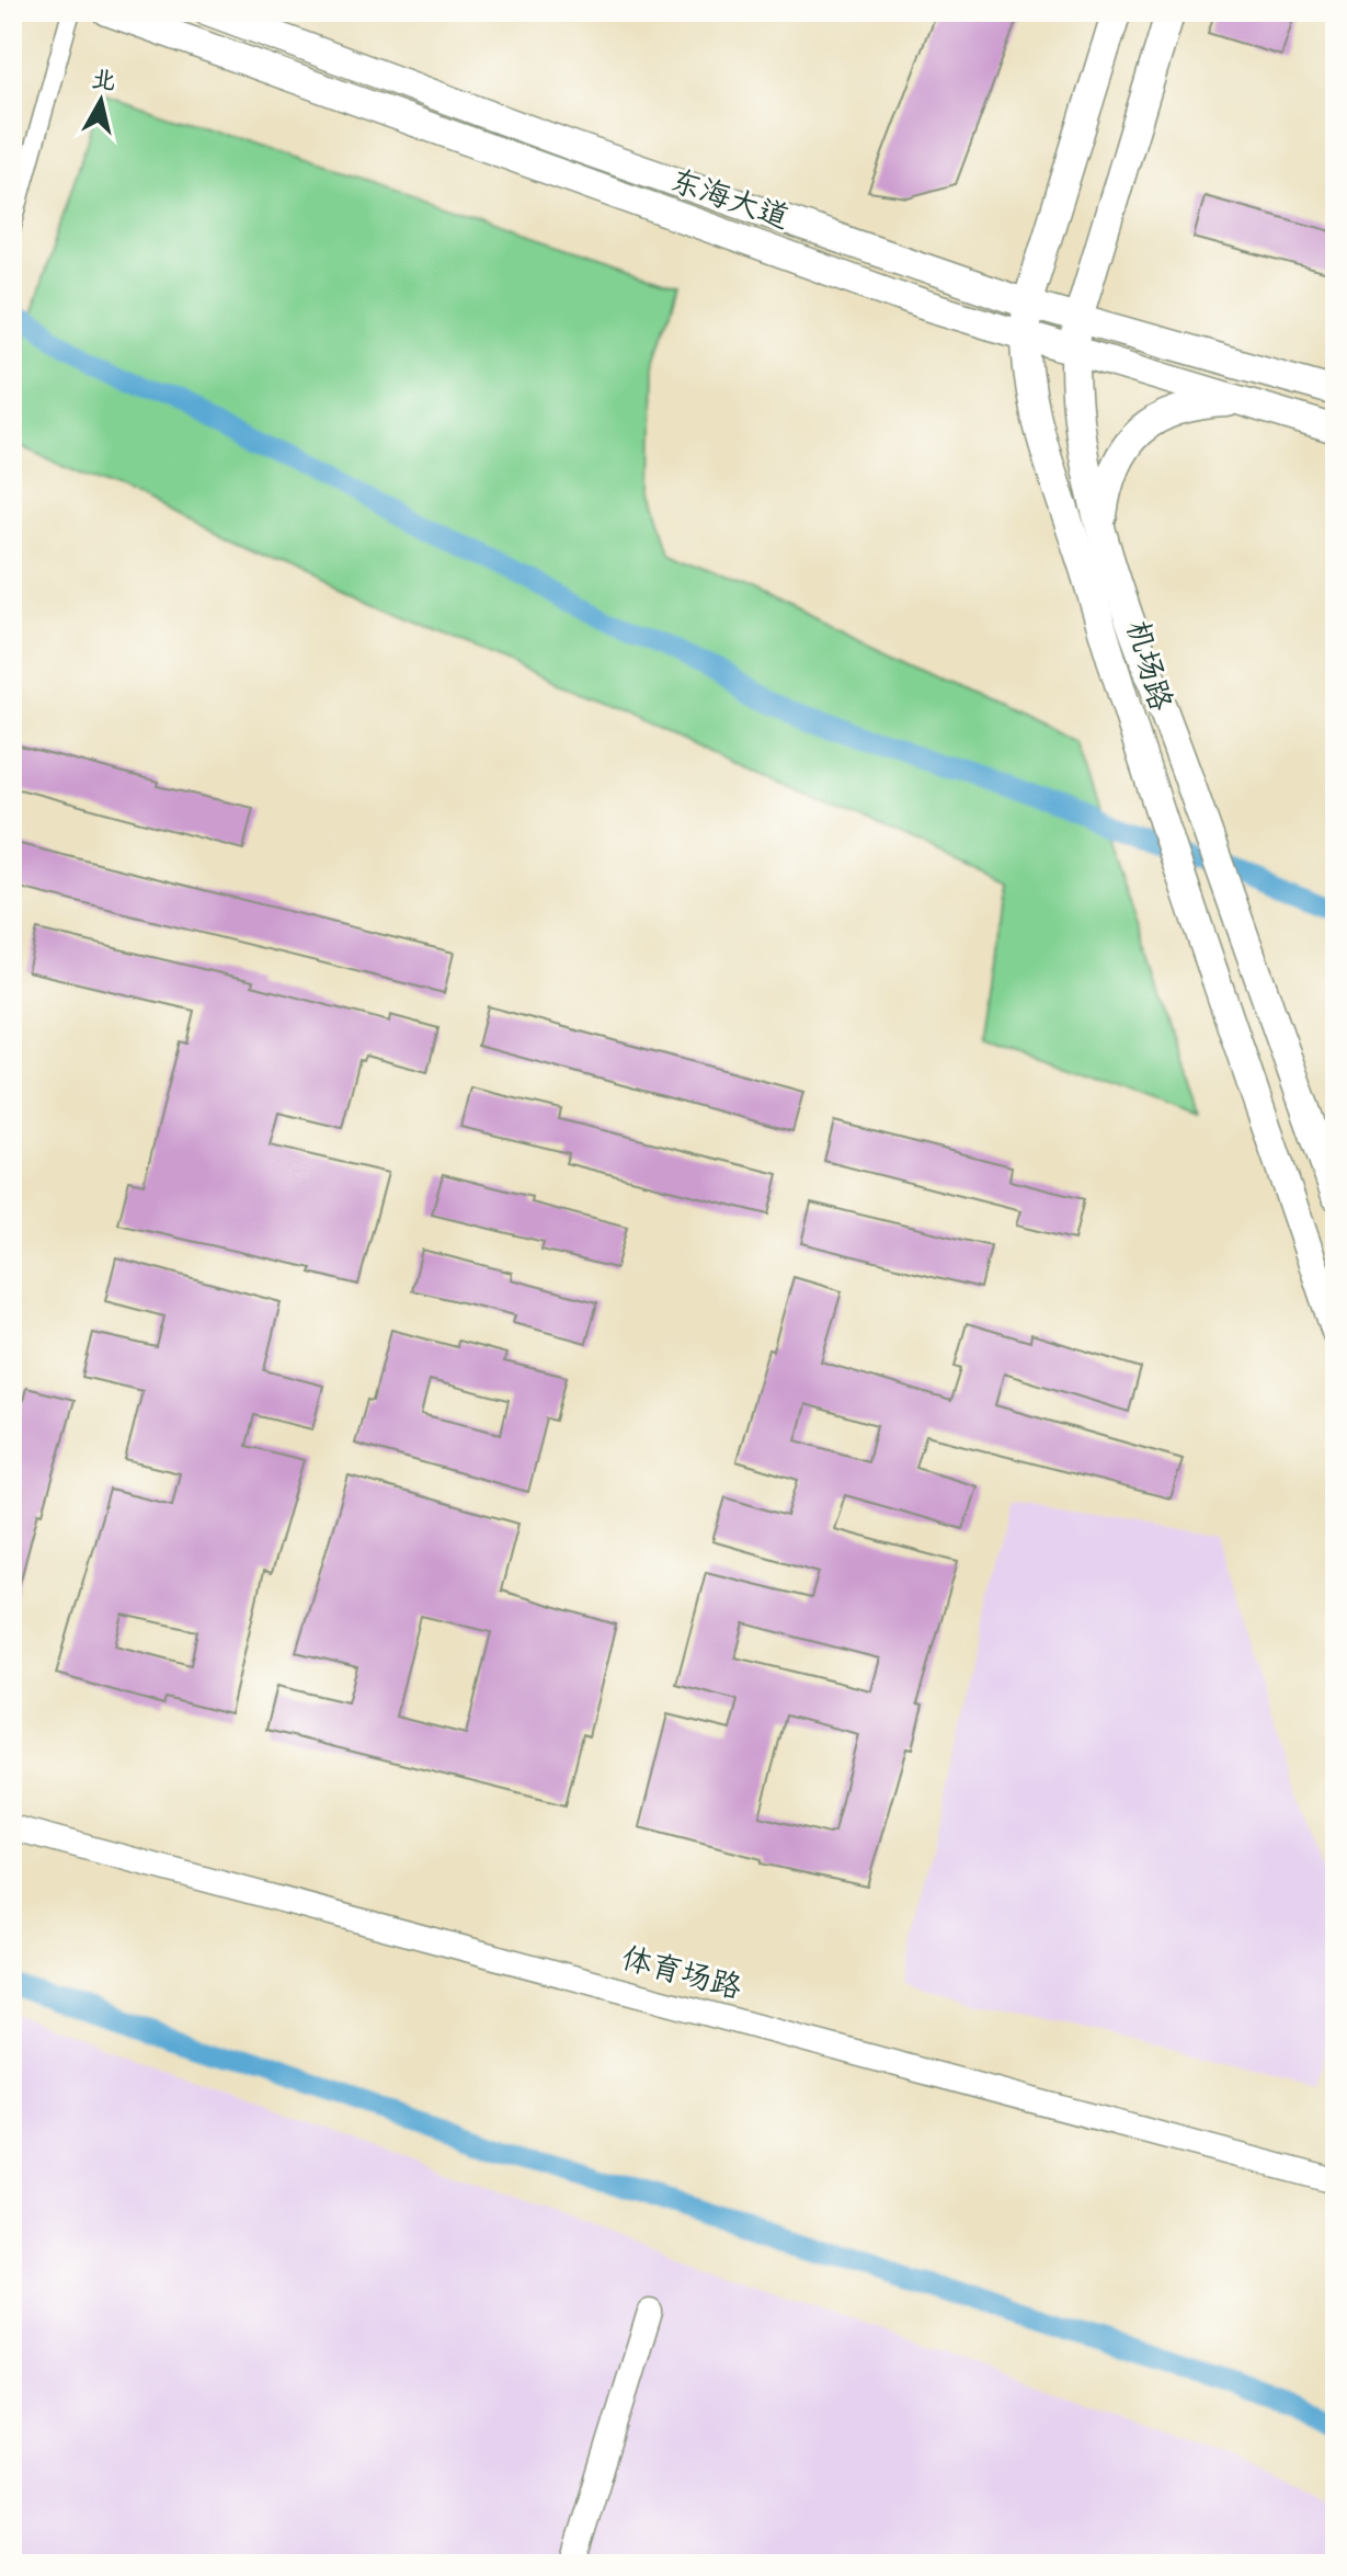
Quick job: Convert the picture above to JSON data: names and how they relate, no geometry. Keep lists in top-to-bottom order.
{
  "streets": {
    "main road": ["东海大道", "机场路", "体育场路"]
  },
  "crossings": [
    ["东海大道", "机场路"]
  ],
  "north": "top"
}
